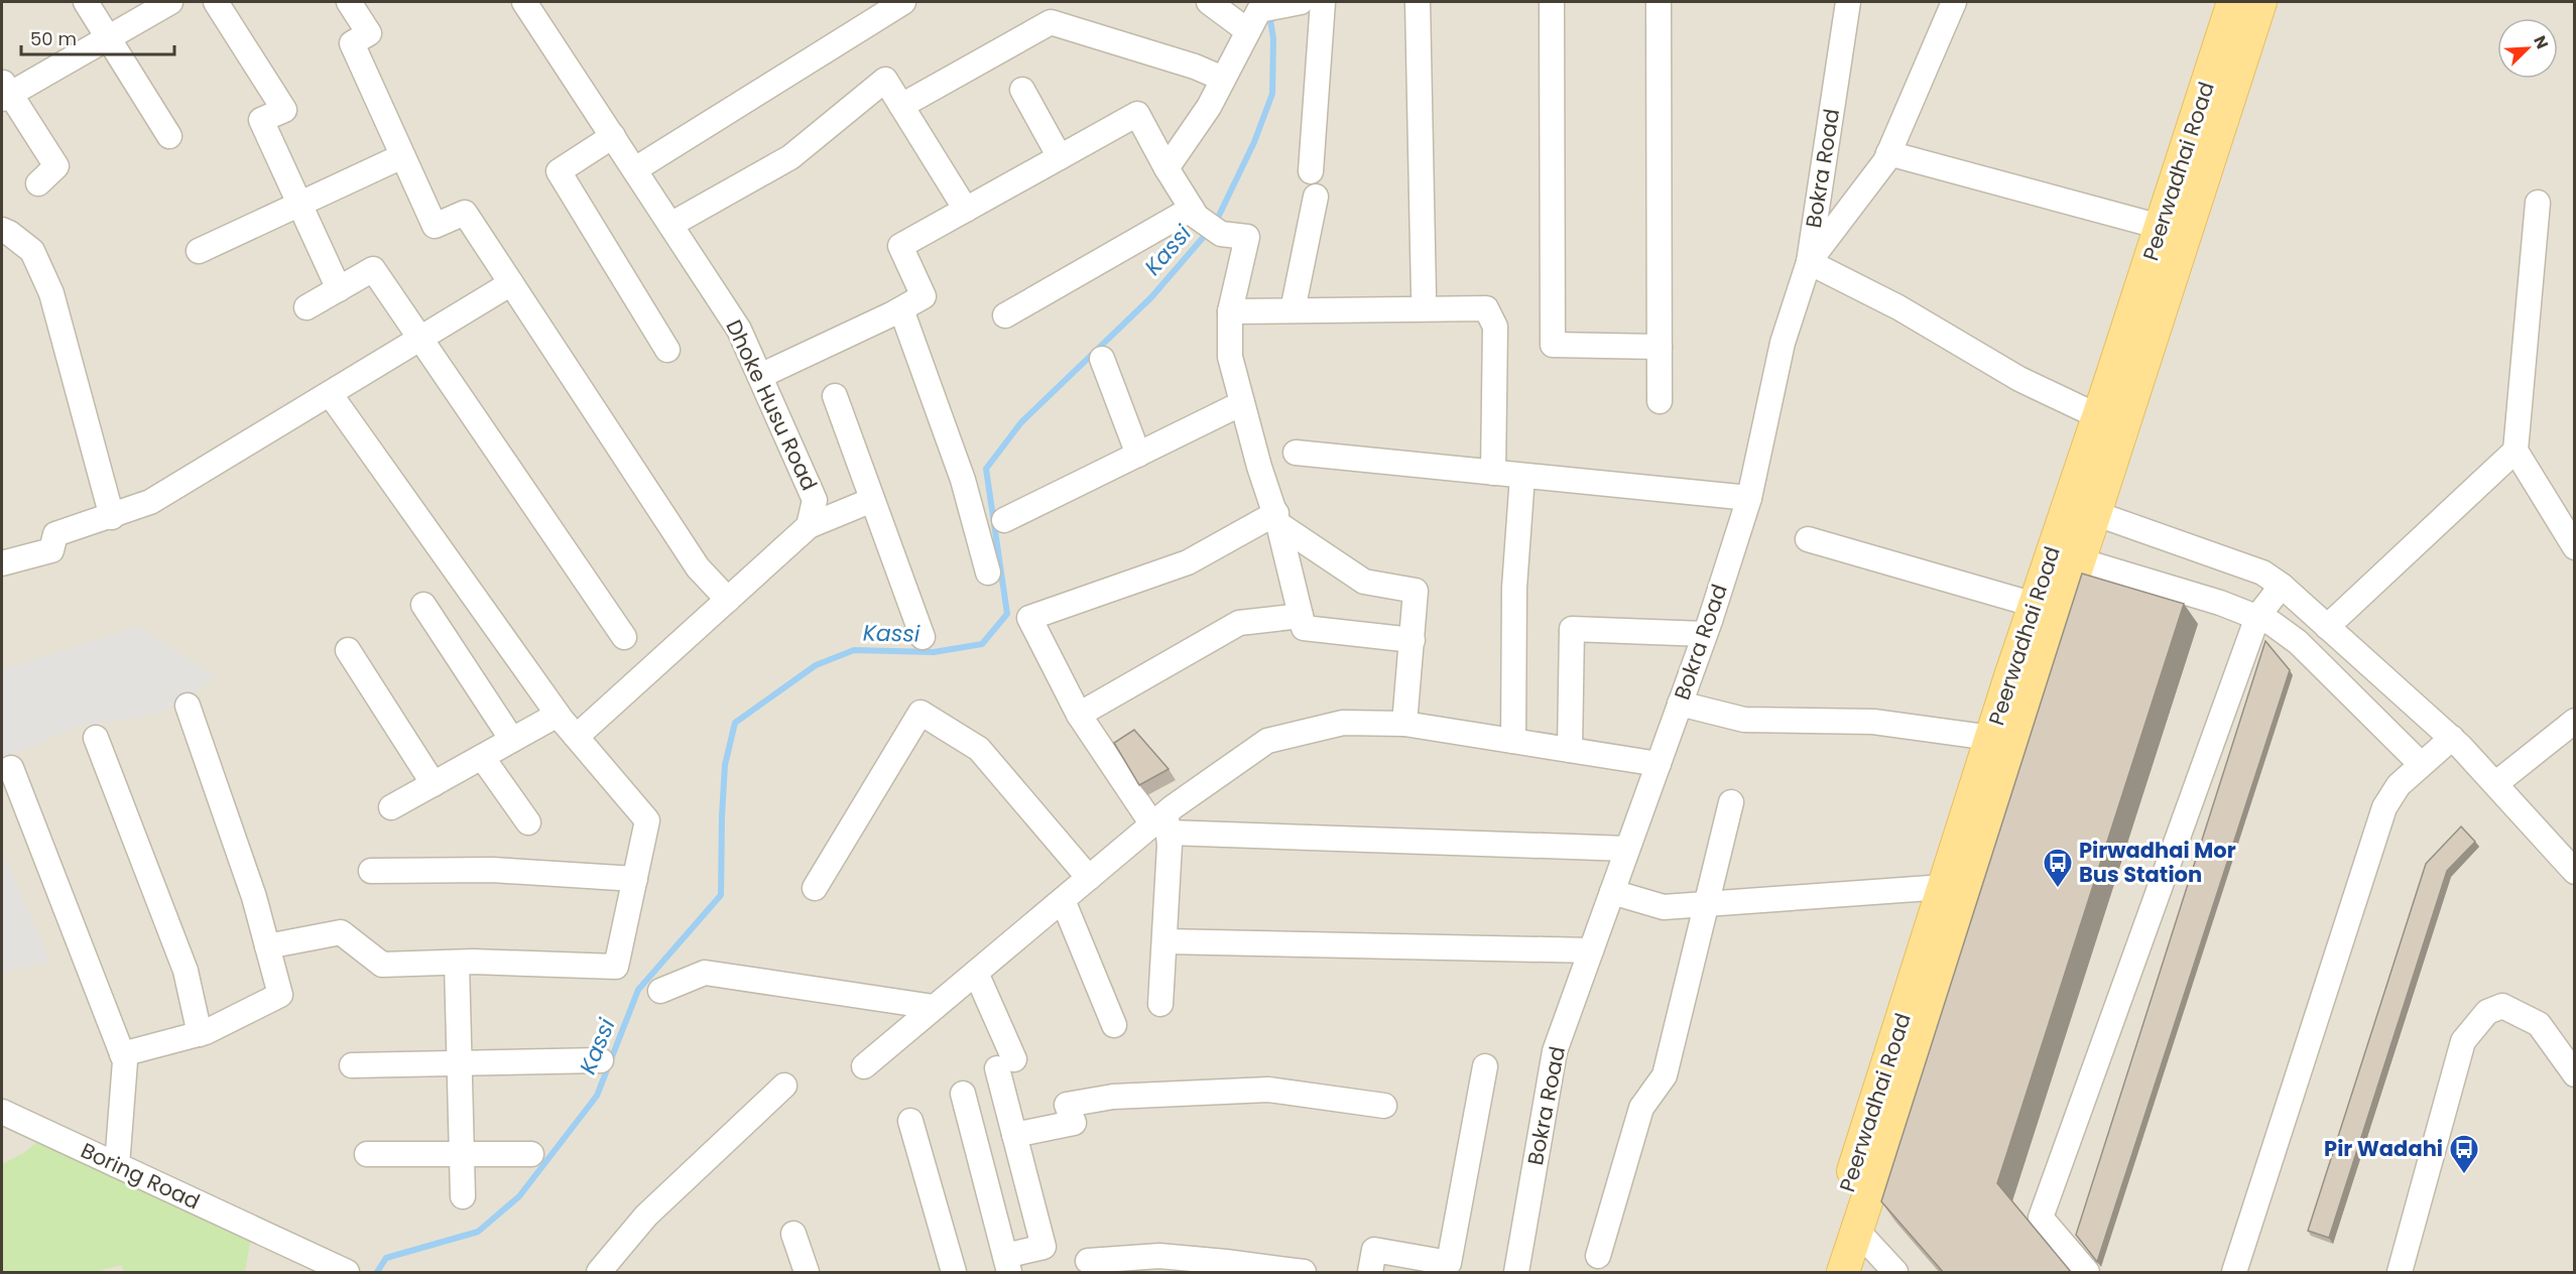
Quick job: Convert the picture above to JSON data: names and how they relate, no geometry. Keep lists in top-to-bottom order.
{
  "streets": {
    "main road": ["Peerwadhai Road"],
    "street": ["Bokra Road", "Dhoke Husu Road", "Boring Road"]
  },
  "water": ["Kassi"],
  "places": {
    "bus stop": ["Pirwadhai Mor Bus Station", "Pir Wadahi"]
  },
  "scale_bar": "50 m",
  "north": "top right"
}
